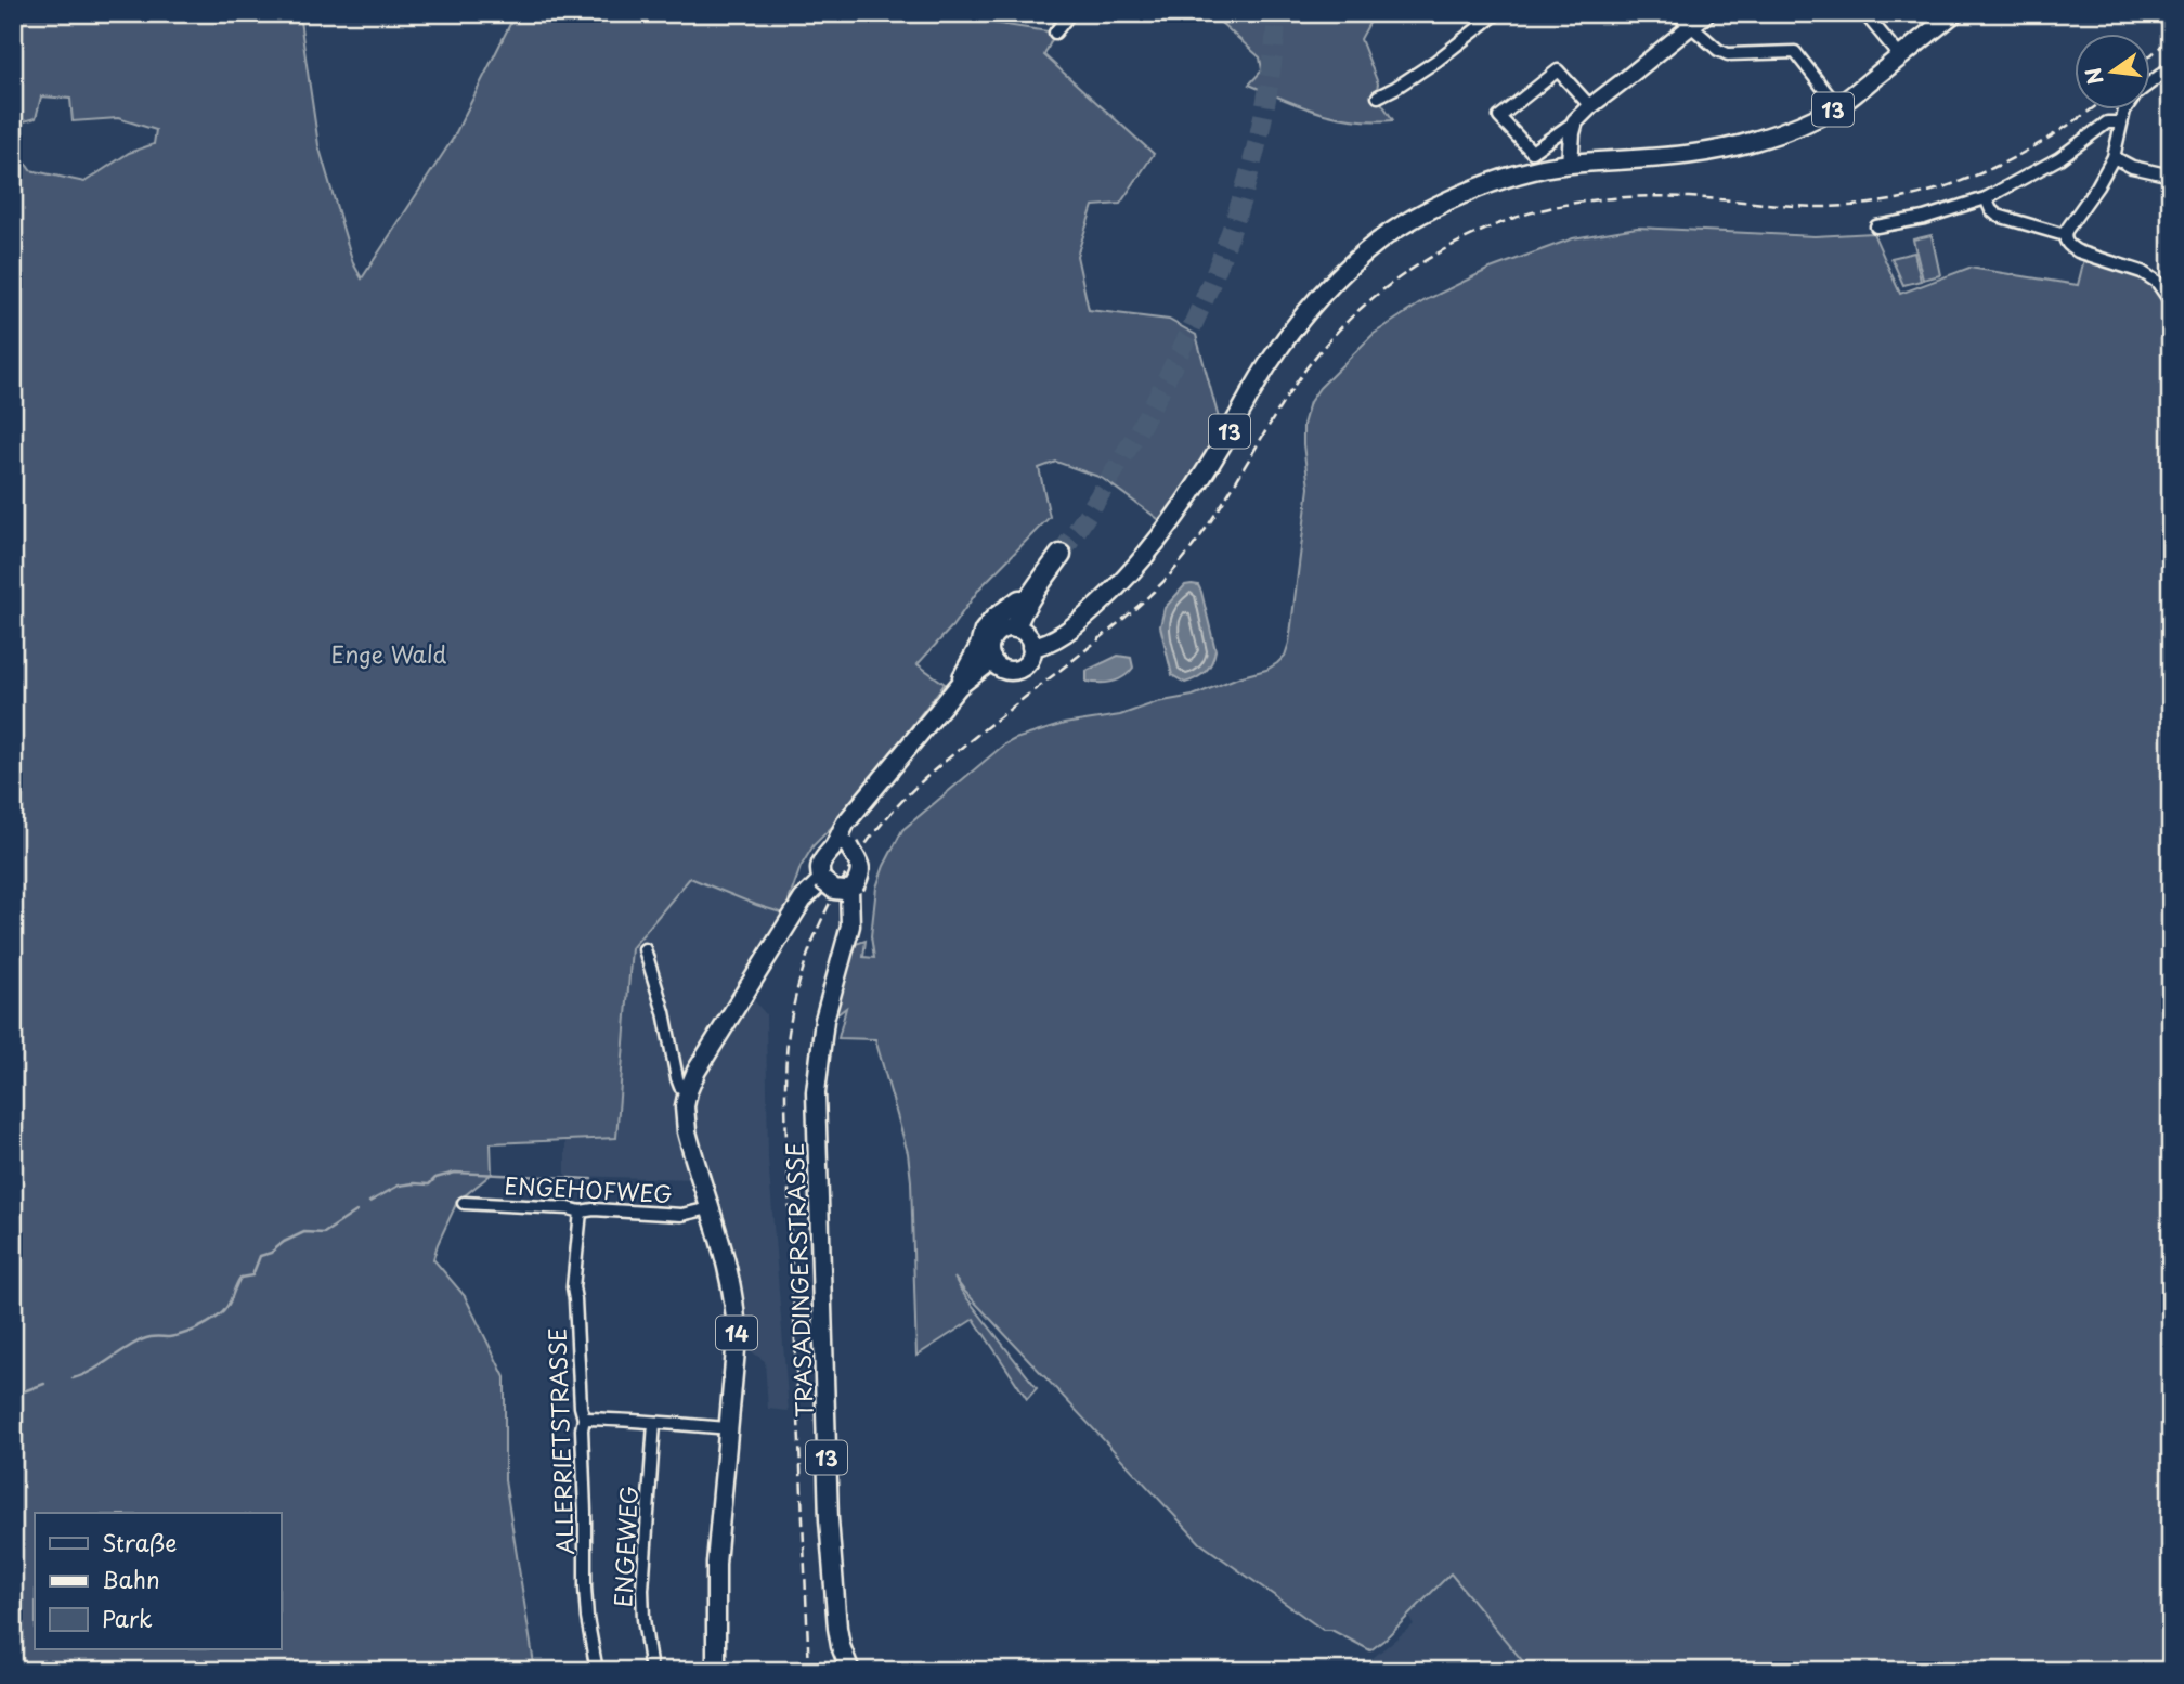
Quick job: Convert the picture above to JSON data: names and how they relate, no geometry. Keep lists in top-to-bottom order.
{
  "streets": {
    "main road": ["13", "TRASADINGERSTRASSE", "14"],
    "street": ["ENGEHOFWEG", "ALLERRIETSTRASSE", "ENGEWEG"]
  },
  "crossings": [
    ["13", "TRASADINGERSTRASSE"],
    ["13", "14"],
    ["ENGEHOFWEG", "14"],
    ["ENGEHOFWEG", "ALLERRIETSTRASSE"],
    ["TRASADINGERSTRASSE", "14"]
  ],
  "parks": ["Enge Wald"],
  "legend": ["Straße", "Bahn", "Park"],
  "north": "left"
}
